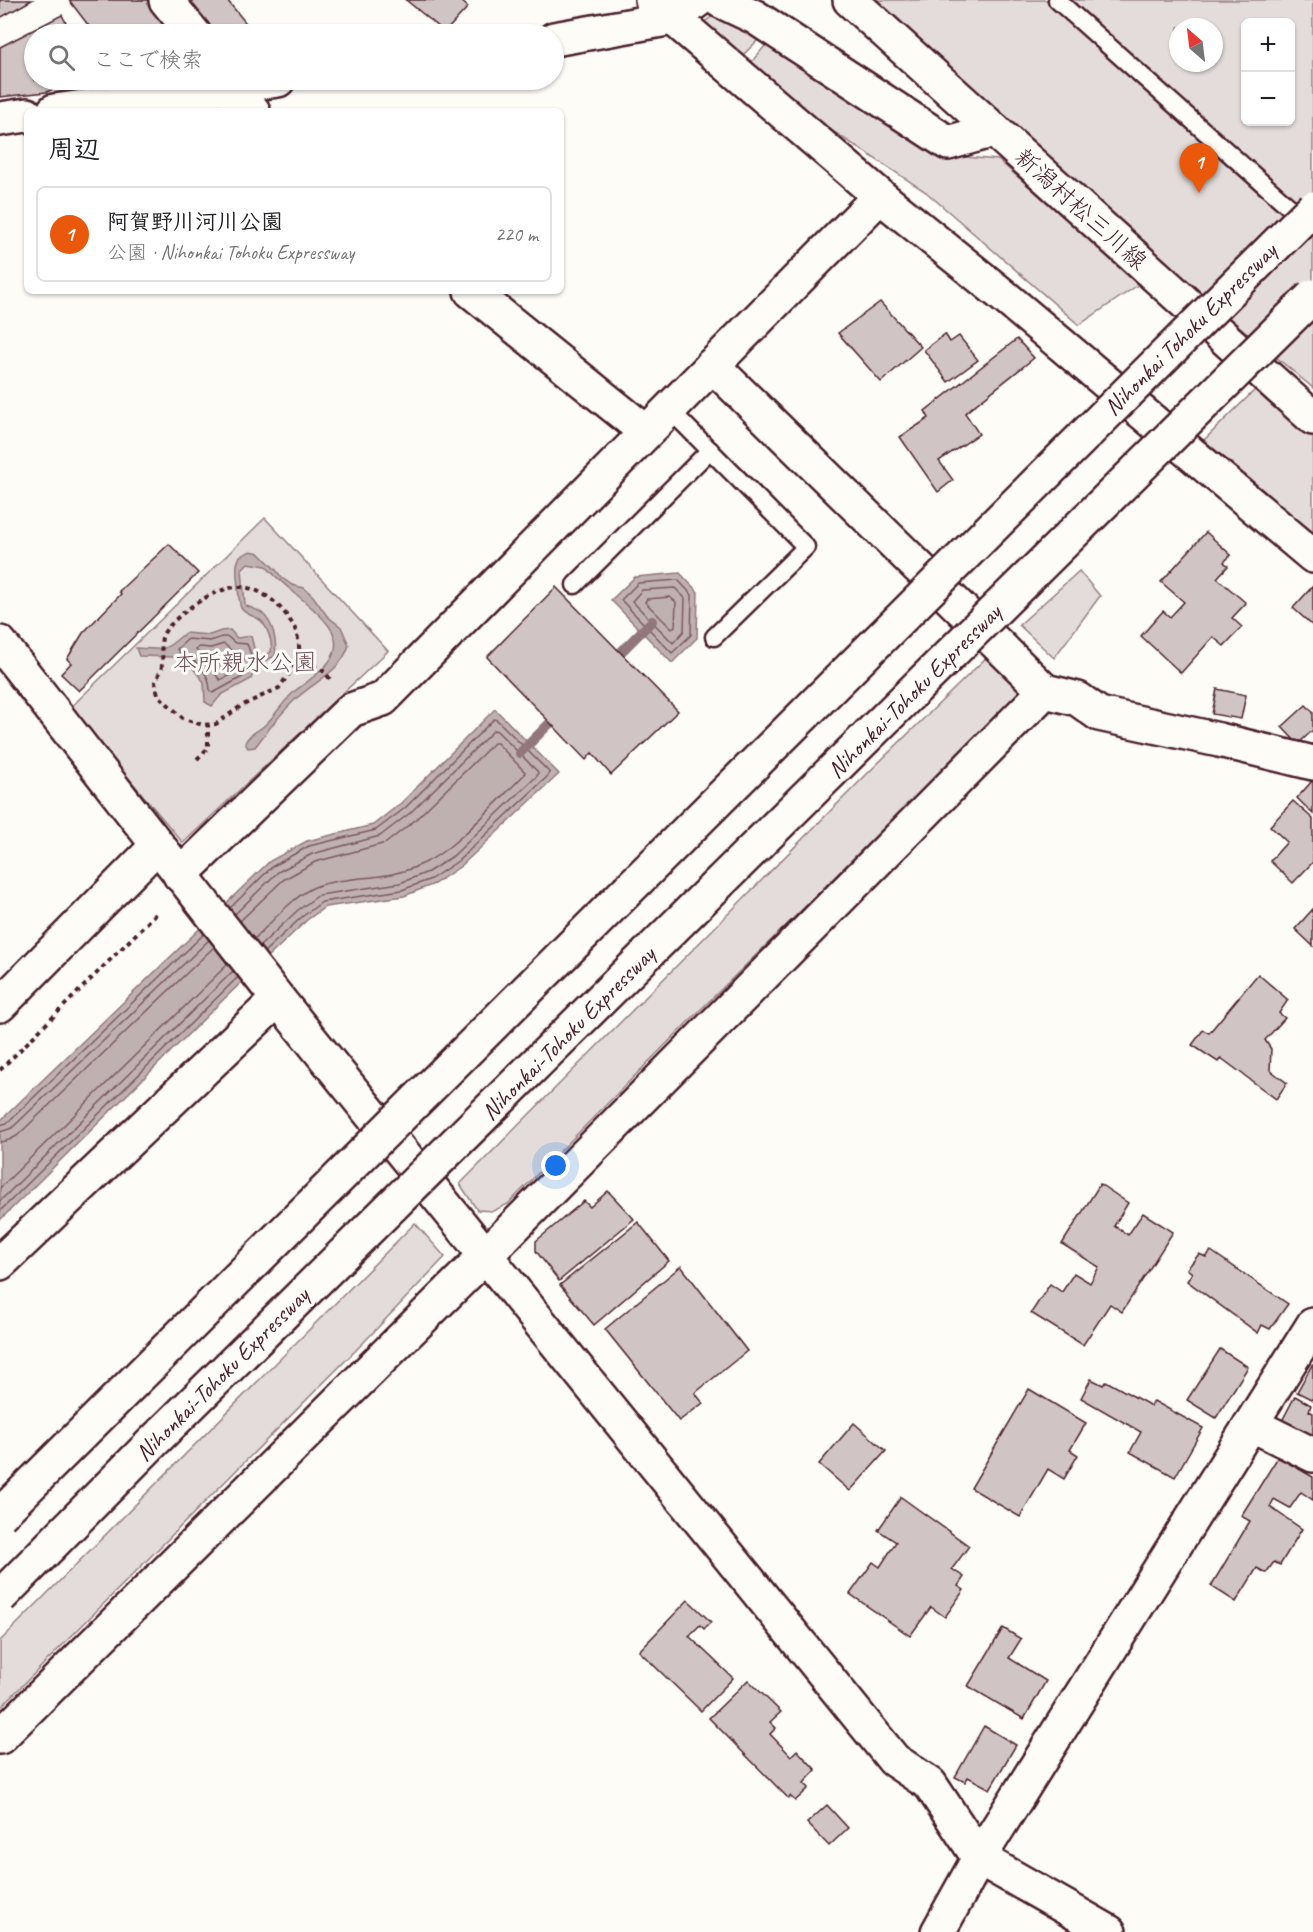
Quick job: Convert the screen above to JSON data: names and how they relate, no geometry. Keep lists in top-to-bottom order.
{
  "streets": {
    "main road": ["新潟村松三川線", "Nihonkai Tohoku Expressway"]
  },
  "parks": ["本所親水公園"],
  "north": "top left",
  "page": {
    "map_buttons": ["+", "−"],
    "search": "ここで検索",
    "heading": "周辺",
    "pins": "1",
    "list": [
      {
        "mark": "1",
        "name": "阿賀野川河川公園",
        "note": "公園 · Nihonkai Tohoku Expressway",
        "value": "220 m"
      }
    ]
  }
}
